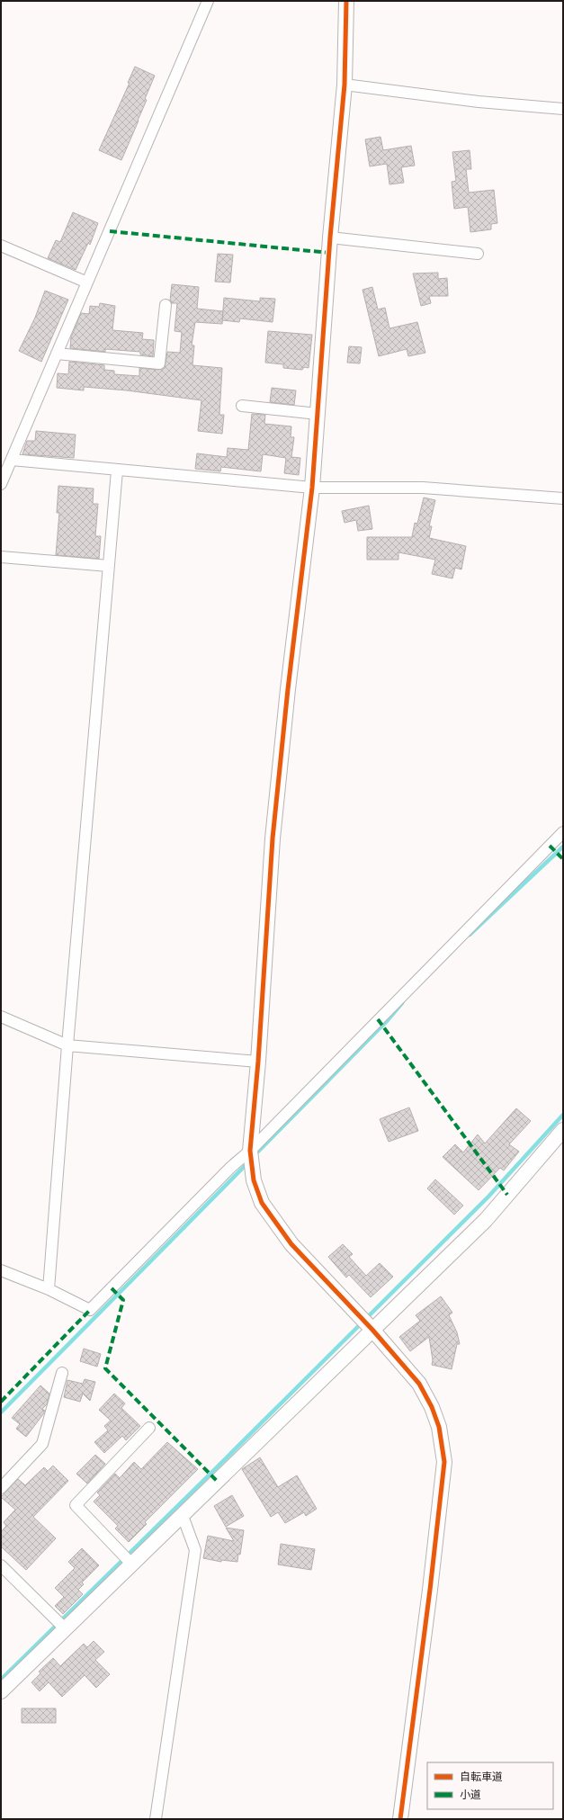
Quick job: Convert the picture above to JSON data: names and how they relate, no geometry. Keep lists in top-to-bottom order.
{
  "legend": ["自転車道", "小道"]
}
